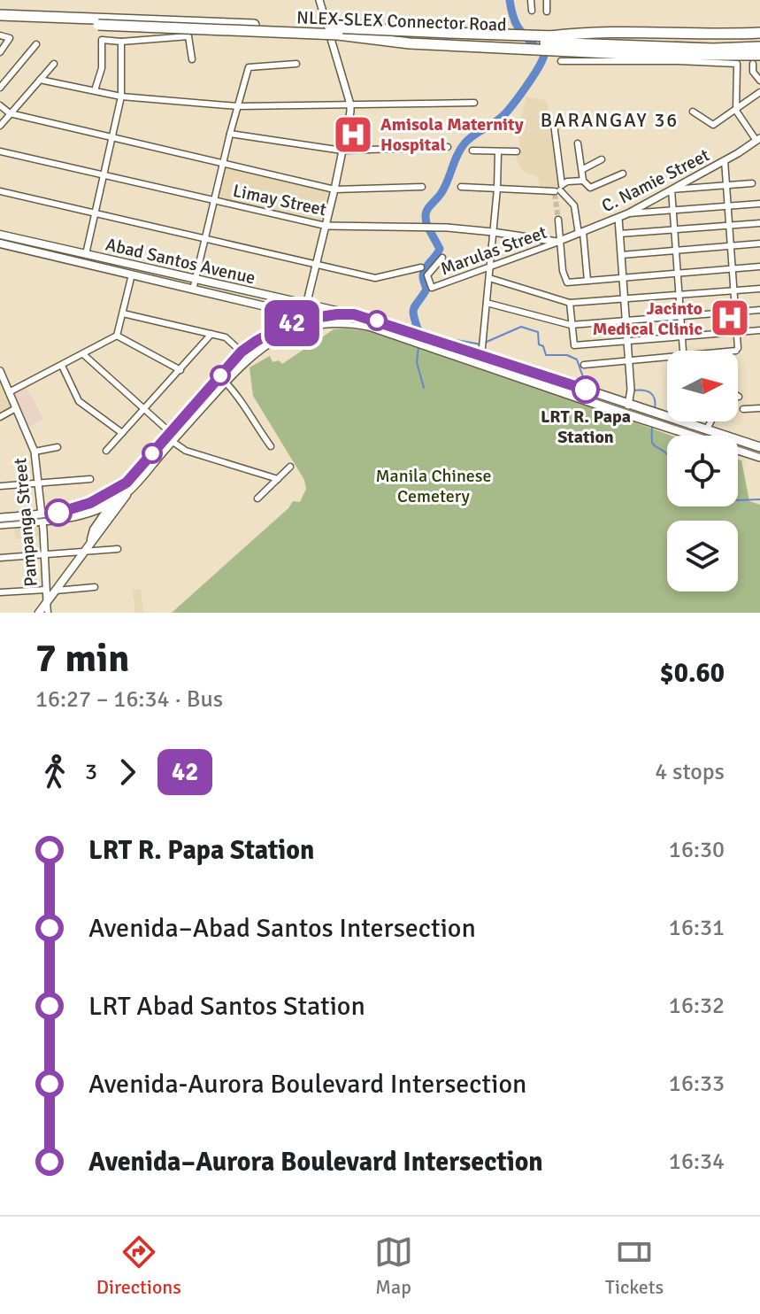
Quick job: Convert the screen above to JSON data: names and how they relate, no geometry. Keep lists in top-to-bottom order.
{
  "streets": {
    "highway": ["NLEX-SLEX Connector Road"],
    "main road": ["Abad Santos Avenue"],
    "street": [
      "C. Namie Street",
      "Limay Street",
      "Marulas Street",
      "Pampanga Street"
    ]
  },
  "crossings": [
    ["C. Namie Street", "Limay Street"],
    ["C. Namie Street", "Marulas Street"],
    ["Limay Street", "Marulas Street"]
  ],
  "districts": ["BARANGAY 36"],
  "parks": ["Manila Chinese Cemetery"],
  "places": {
    "hospital": ["Amisola Maternity Hospital", "Jacinto Medical Clinic"],
    "other": ["LRT R. Papa Station"]
  },
  "lines": ["bus line 42"],
  "north": "right",
  "page": {
    "on_map": "42",
    "heading": ["7 min", "16:27 – 16:34 · Bus", "$0.60"],
    "legs": ["3", "42", "4 stops"],
    "list": [
      {
        "name": "LRT R. Papa Station",
        "value": "16:30"
      },
      {
        "name": "Avenida–Abad Santos Intersection",
        "value": "16:31"
      },
      {
        "name": "LRT Abad Santos Station",
        "value": "16:32"
      },
      {
        "name": "Avenida-Aurora Boulevard Intersection",
        "value": "16:33"
      },
      {
        "name": "Avenida–Aurora Boulevard Intersection",
        "value": "16:34"
      }
    ],
    "tabs": ["Directions", "Map", "Tickets"]
  }
}
